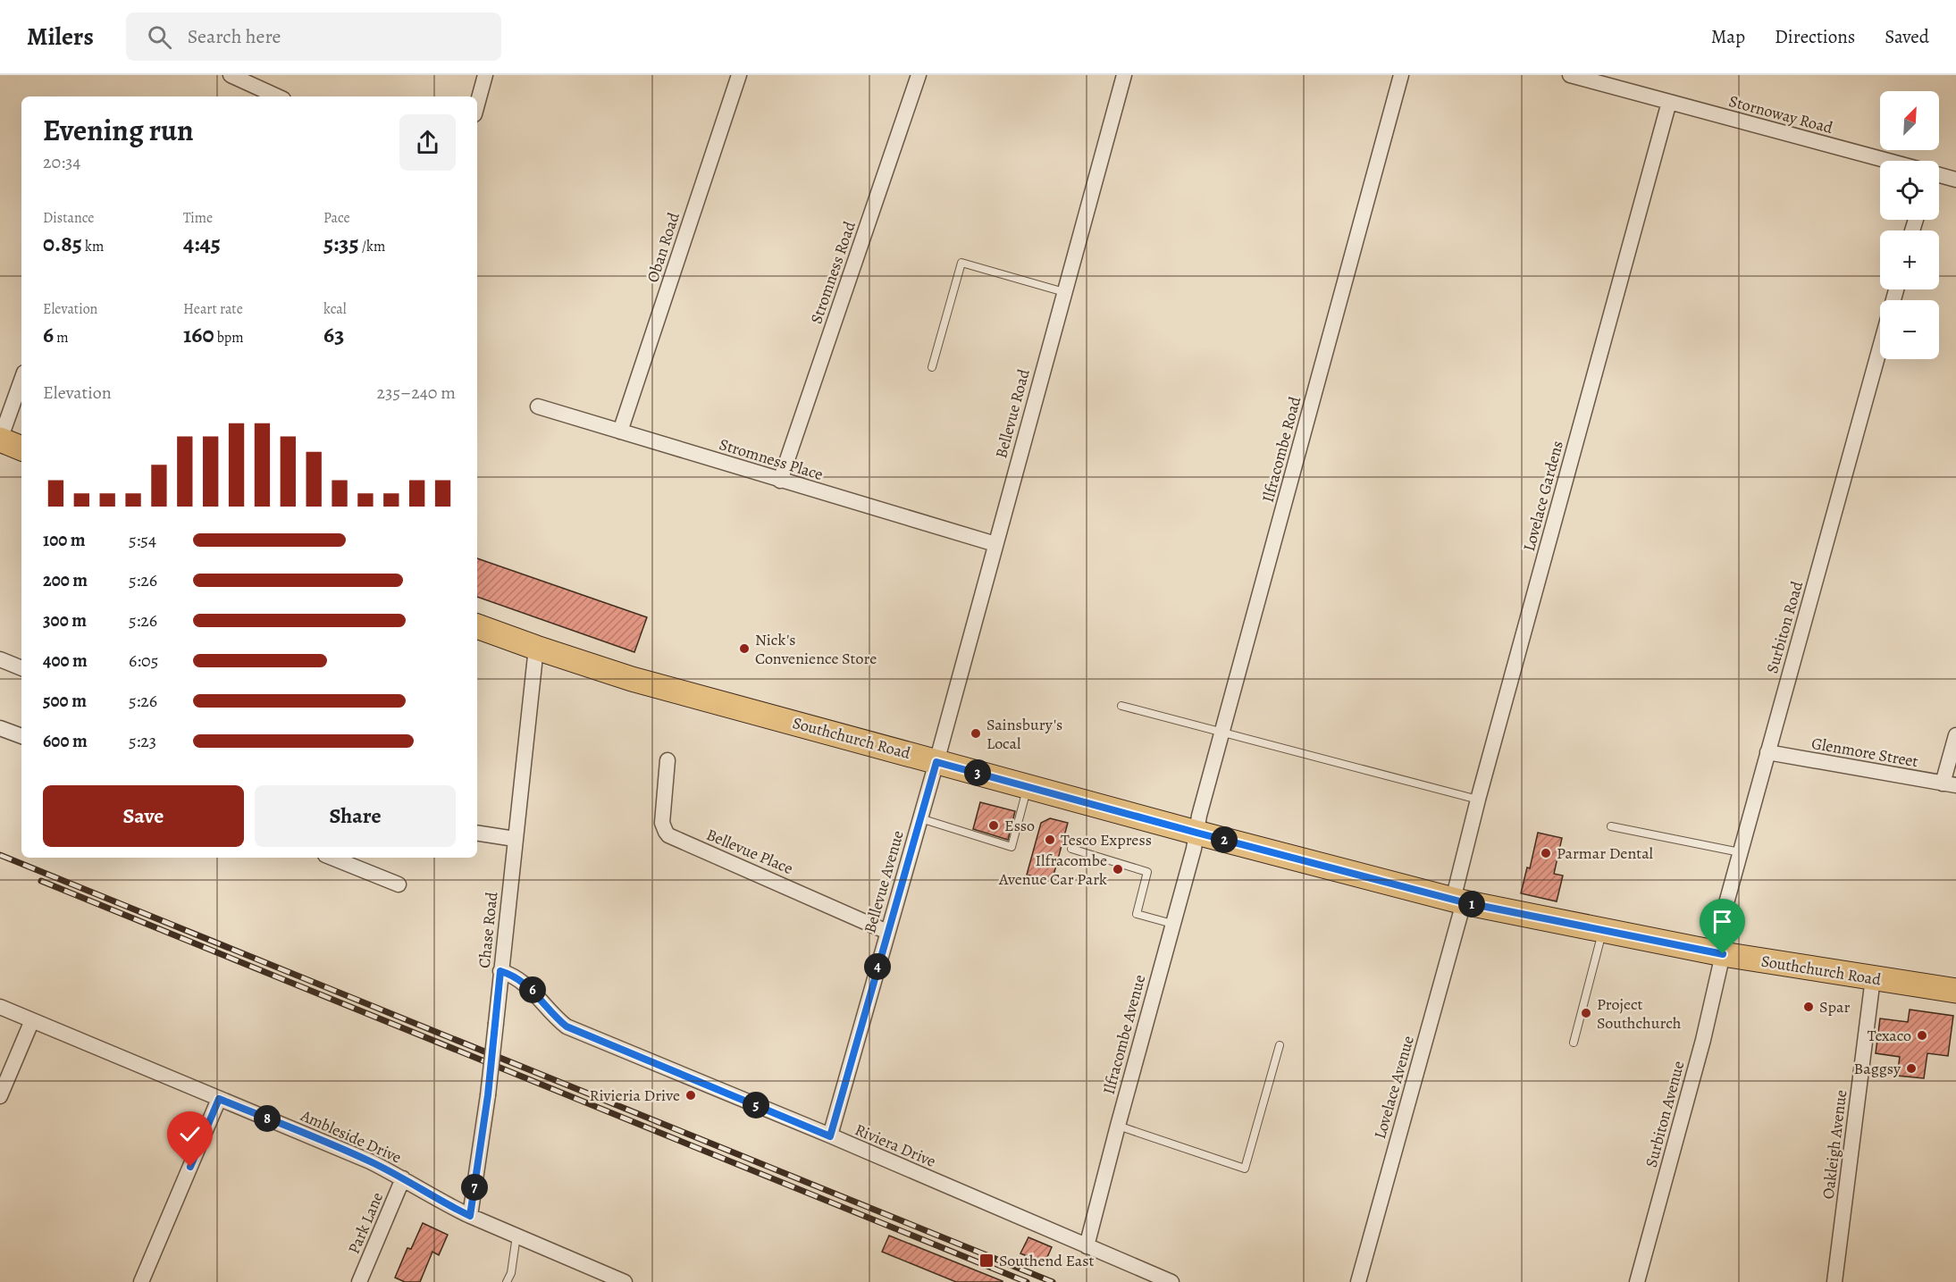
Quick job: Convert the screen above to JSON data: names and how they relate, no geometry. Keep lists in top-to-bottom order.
{
  "streets": {
    "main road": ["Southchurch Road"],
    "street": [
      "Stornoway Road",
      "Oban Road",
      "Stromness Road",
      "Bellevue Road",
      "Ilfracombe Road",
      "Stromness Place",
      "Lovelace Gardens",
      "Surbiton Road",
      "Glenmore Street",
      "Bellevue Place",
      "Bellevue Avenue",
      "Chase Road",
      "Ilfracombe Avenue",
      "Lovelace Avenue",
      "Surbiton Avenue",
      "Ambleside Drive",
      "Oakleigh Avenue",
      "Riviera Drive",
      "Park Lane"
    ]
  },
  "crossings": [
    ["Stornoway Road", "Lovelace Gardens"],
    ["Oban Road", "Stromness Place"],
    ["Stromness Road", "Stromness Place"],
    ["Bellevue Road", "Stromness Place"],
    ["Bellevue Road", "Southchurch Road"],
    ["Bellevue Road", "Bellevue Avenue"],
    ["Ilfracombe Road", "Southchurch Road"],
    ["Ilfracombe Road", "Ilfracombe Avenue"],
    ["Lovelace Gardens", "Southchurch Road"],
    ["Lovelace Gardens", "Lovelace Avenue"],
    ["Surbiton Road", "Southchurch Road"],
    ["Surbiton Road", "Glenmore Street"],
    ["Surbiton Road", "Surbiton Avenue"],
    ["Southchurch Road", "Bellevue Avenue"],
    ["Southchurch Road", "Chase Road"],
    ["Southchurch Road", "Ilfracombe Avenue"],
    ["Southchurch Road", "Lovelace Avenue"],
    ["Southchurch Road", "Surbiton Avenue"],
    ["Southchurch Road", "Oakleigh Avenue"],
    ["Bellevue Place", "Bellevue Avenue"],
    ["Bellevue Avenue", "Riviera Drive"],
    ["Chase Road", "Ambleside Drive"],
    ["Chase Road", "Riviera Drive"],
    ["Ilfracombe Avenue", "Riviera Drive"],
    ["Ambleside Drive", "Park Lane"]
  ],
  "places": {
    "other": [
      "Nick's Convenience Store",
      "Sainsbury's Local",
      "Esso",
      "Tesco Express",
      "Parmar Dental",
      "Ilfracombe Avenue Car Park",
      "Spar",
      "Project Southchurch",
      "Texaco",
      "Baggsy",
      "Rivieria Drive"
    ],
    "transit": ["Southend East"]
  },
  "north": "top right",
  "page": {
    "header": "Milers",
    "search": "Search here",
    "nav": ["Map", "Directions", "Saved"],
    "map_buttons": ["+", "−"],
    "heading": ["Evening run", "20:34"],
    "stats": [
      ["Distance", "0.85 km"],
      ["Time", "4:45"],
      ["Pace", "5:35 /km"],
      ["Elevation", "6 m"],
      ["Heart rate", "160 bpm"],
      ["kcal", "63"]
    ],
    "chart": ["Elevation", "235–240 m"],
    "list": [
      {
        "name": "100 m",
        "note": "5:54"
      },
      {
        "name": "200 m",
        "note": "5:26"
      },
      {
        "name": "300 m",
        "note": "5:26"
      },
      {
        "name": "400 m",
        "note": "6:05"
      },
      {
        "name": "500 m",
        "note": "5:26"
      },
      {
        "name": "600 m",
        "note": "5:23"
      }
    ],
    "pins": [
      "3",
      "2",
      "1",
      "4",
      "6",
      "5",
      "8",
      "7"
    ],
    "buttons": ["Save", "Share"]
  }
}
